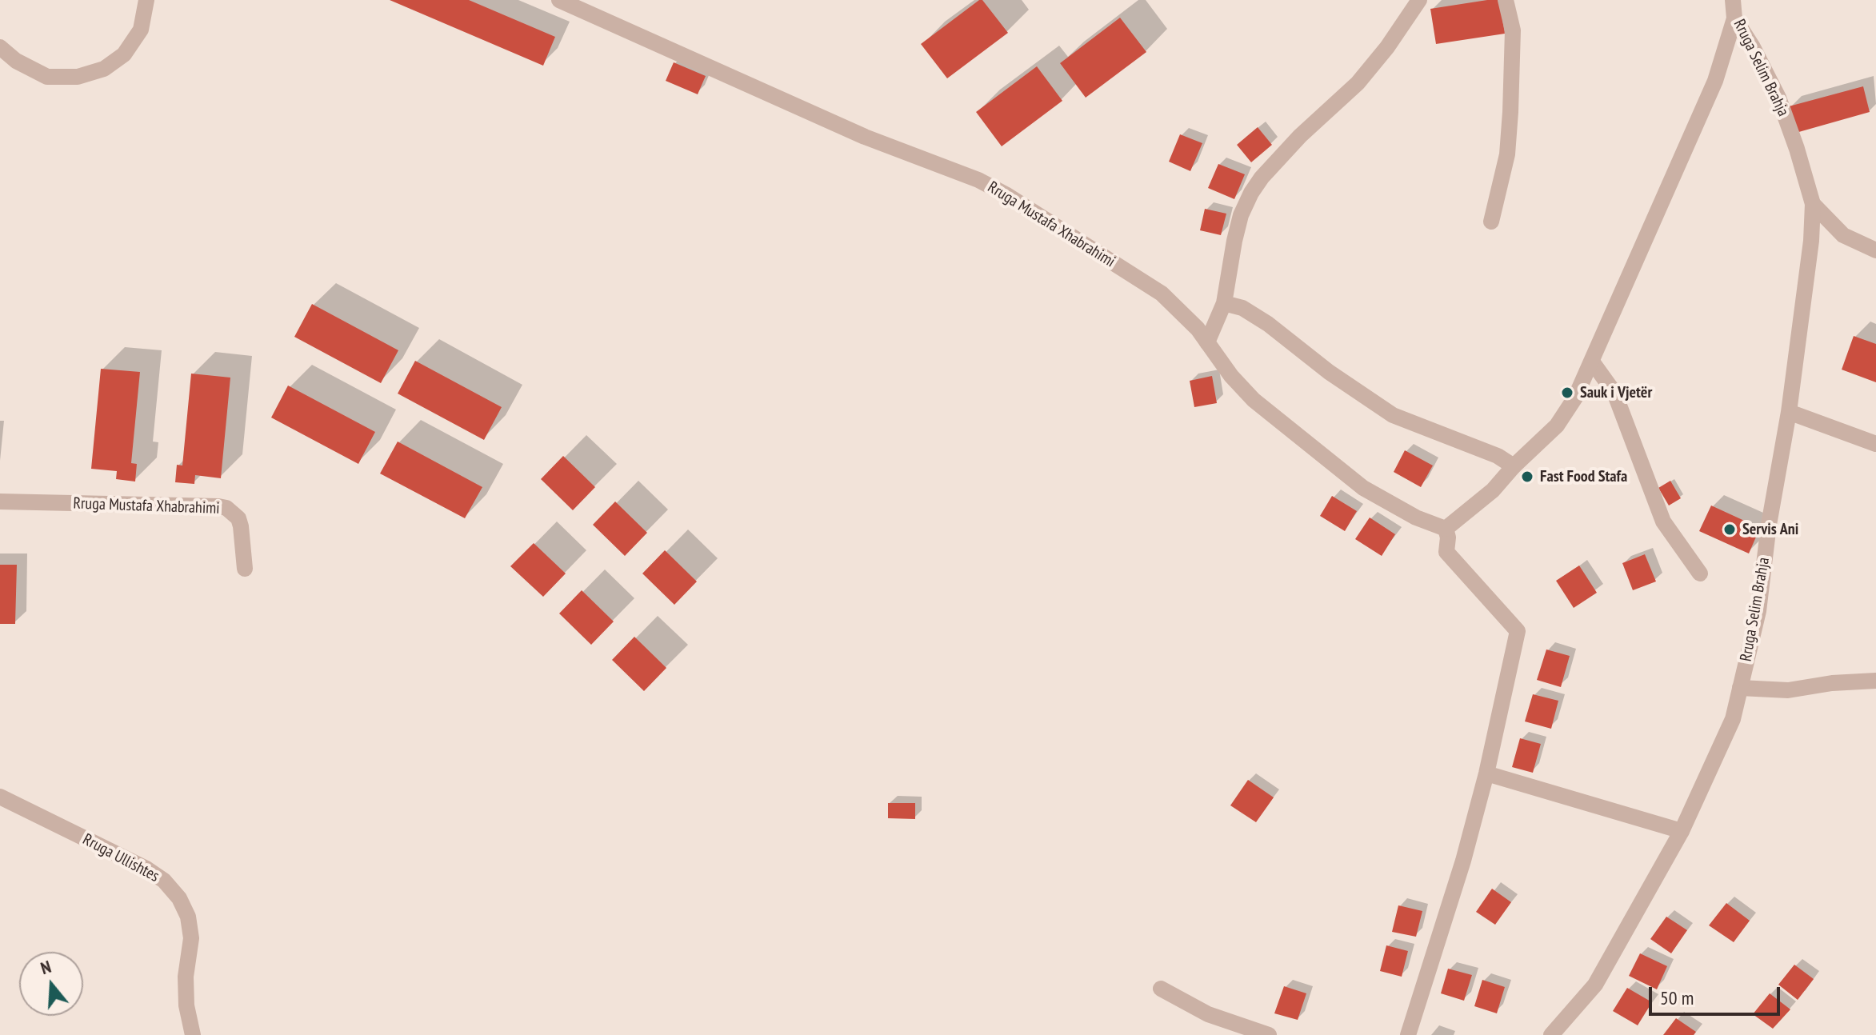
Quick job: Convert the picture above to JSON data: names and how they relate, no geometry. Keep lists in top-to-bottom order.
{
  "streets": {
    "street": ["Rruga Selim Brahja", "Rruga Mustafa Xhabrahimi", "Rruga Ullishtes"]
  },
  "places": ["Sauk i Vjetër", "Fast Food Stafa", "Servis Ani"],
  "scale_bar": "50 m",
  "north": "top"
}
